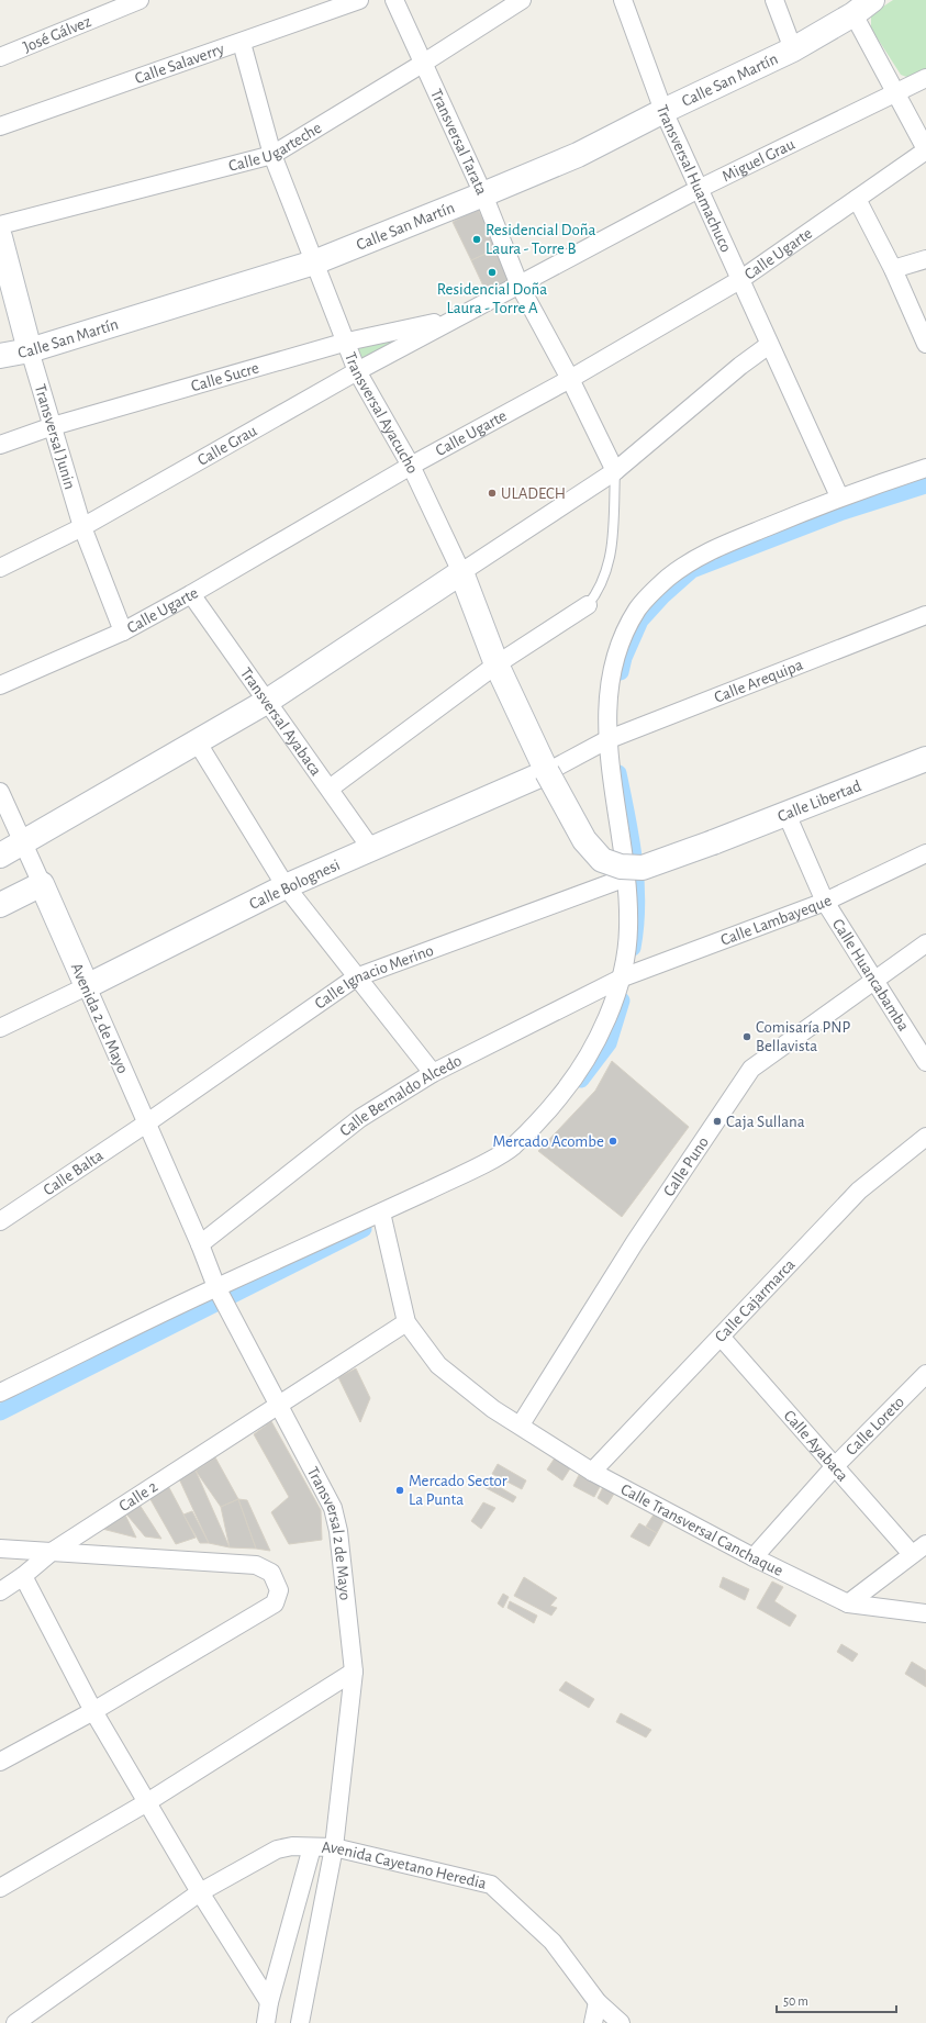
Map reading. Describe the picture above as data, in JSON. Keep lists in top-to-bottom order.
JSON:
{
  "streets": {
    "main road": [
      "Calle San Martín",
      "Transversal Ayacucho",
      "Transversal Junin",
      "Calle Libertad",
      "Calle Bolognesi",
      "Avenida 2 de Mayo"
    ],
    "street": [
      "José Gálvez",
      "Calle Salaverry",
      "Transversal Tarata",
      "Calle Ugarteche",
      "Miguel Grau",
      "Transversal Huamachuco",
      "Calle Ugarte",
      "Calle Sucre",
      "Calle Grau",
      "Calle Arequipa",
      "Transversal Ayabaca",
      "Calle Lambayeque",
      "Calle Huancabamba",
      "Calle Ignacio Merino",
      "Calle Bernaldo Alcedo",
      "Calle Puno",
      "Calle Balta",
      "Calle Cajarmarca",
      "Calle Loreto",
      "Calle Ayabaca",
      "Calle 2",
      "Calle Transversal Canchaque",
      "Transversal 2 de Mayo",
      "Avenida Cayetano Heredia"
    ]
  },
  "crossings": [
    ["Calle Salaverry", "Transversal Ayacucho"],
    ["Calle San Martín", "Transversal Tarata"],
    ["Calle San Martín", "Transversal Huamachuco"],
    ["Calle San Martín", "Transversal Ayacucho"],
    ["Calle San Martín", "Transversal Junin"],
    ["Transversal Tarata", "Calle Ugarteche"],
    ["Transversal Tarata", "Miguel Grau"],
    ["Transversal Tarata", "Calle Ugarte"],
    ["Calle Ugarteche", "Transversal Ayacucho"],
    ["Miguel Grau", "Transversal Huamachuco"],
    ["Miguel Grau", "Calle Sucre"],
    ["Miguel Grau", "Calle Grau"],
    ["Transversal Huamachuco", "Calle Ugarte"],
    ["Calle Ugarte", "Transversal Ayacucho"],
    ["Calle Ugarte", "Transversal Junin"],
    ["Calle Ugarte", "Transversal Ayabaca"],
    ["Calle Sucre", "Transversal Ayacucho"],
    ["Calle Sucre", "Transversal Junin"],
    ["Calle Sucre", "Calle Grau"],
    ["Transversal Ayacucho", "Calle Grau"],
    ["Transversal Ayacucho", "Calle Libertad"],
    ["Transversal Ayacucho", "Calle Bolognesi"],
    ["Transversal Junin", "Calle Grau"],
    ["Calle Arequipa", "Calle Bolognesi"],
    ["Transversal Ayabaca", "Calle Bolognesi"],
    ["Calle Libertad", "Calle Bolognesi"],
    ["Calle Libertad", "Calle Huancabamba"],
    ["Calle Bolognesi", "Avenida 2 de Mayo"],
    ["Calle Lambayeque", "Calle Huancabamba"],
    ["Calle Lambayeque", "Calle Bernaldo Alcedo"],
    ["Calle Huancabamba", "Calle Puno"],
    ["Calle Ignacio Merino", "Avenida 2 de Mayo"],
    ["Calle Ignacio Merino", "Calle Balta"],
    ["Avenida 2 de Mayo", "Calle Bernaldo Alcedo"],
    ["Avenida 2 de Mayo", "Calle Balta"],
    ["Avenida 2 de Mayo", "Transversal 2 de Mayo"],
    ["Calle Bernaldo Alcedo", "Transversal 2 de Mayo"],
    ["Calle Puno", "Calle Transversal Canchaque"],
    ["Calle Cajarmarca", "Calle Ayabaca"],
    ["Calle Cajarmarca", "Calle Transversal Canchaque"],
    ["Calle Loreto", "Calle Ayabaca"],
    ["Calle Loreto", "Calle Transversal Canchaque"],
    ["Calle 2", "Calle Transversal Canchaque"],
    ["Calle 2", "Transversal 2 de Mayo"],
    ["Transversal 2 de Mayo", "Avenida Cayetano Heredia"]
  ],
  "places": [
    "Residencial Doña Laura - Torre B",
    "Residencial Doña Laura - Torre A",
    "ULADECH",
    "Comisaría PNP Bellavista",
    "Caja Sullana",
    "Mercado Acombe",
    "Mercado Sector La Punta"
  ],
  "scale_bar": "50 m"
}
